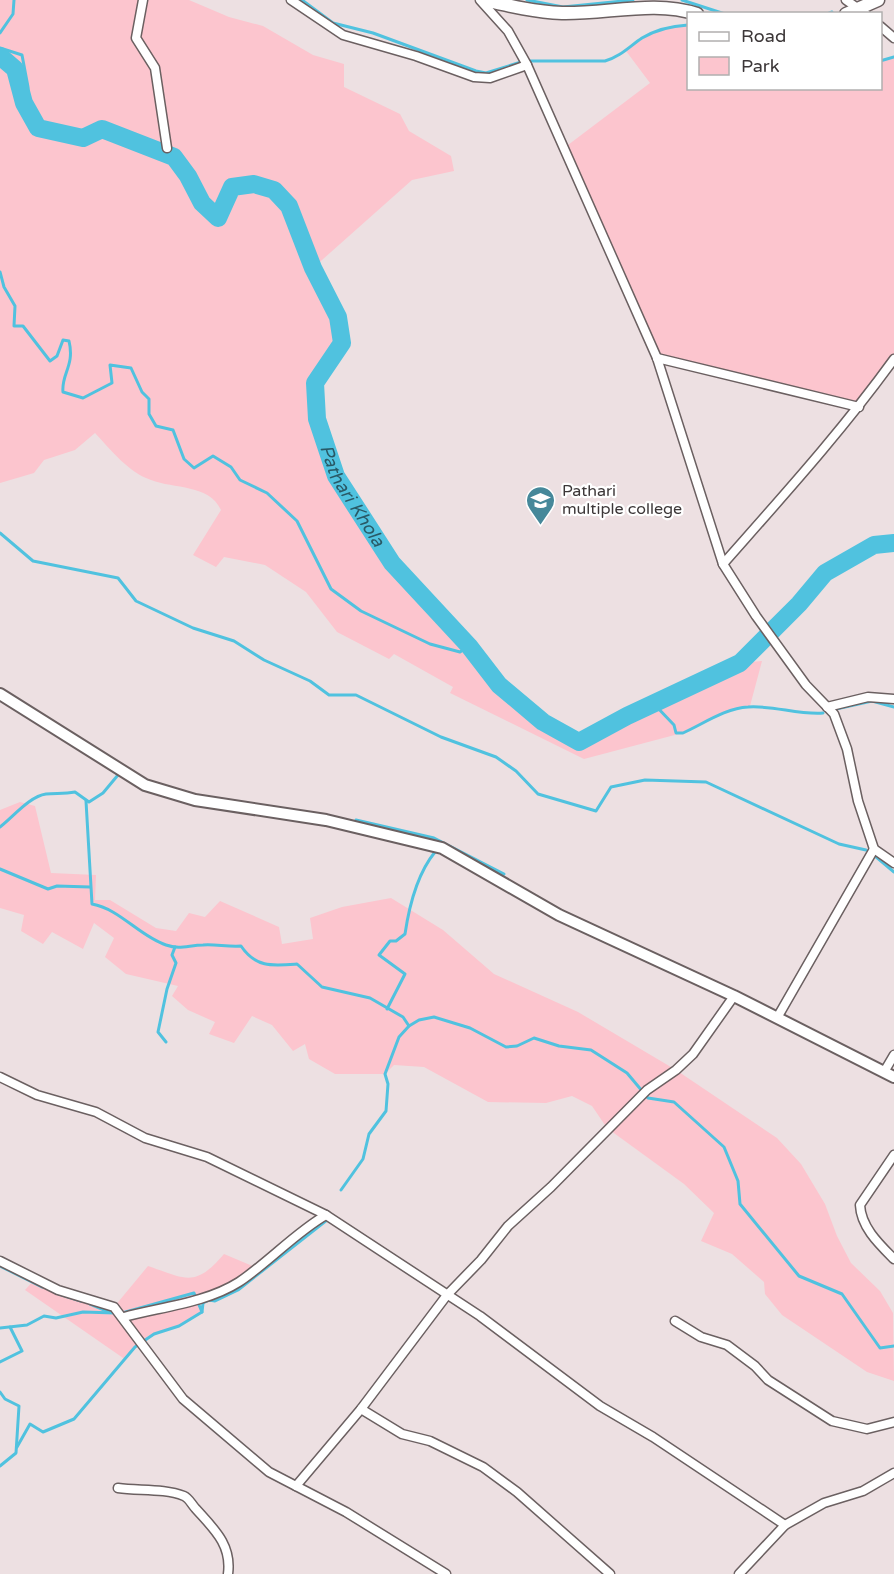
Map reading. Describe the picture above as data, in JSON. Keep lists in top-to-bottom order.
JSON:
{
  "water": ["Pathari Khola"],
  "places": {
    "school or university": ["Pathari multiple college"]
  },
  "legend": ["Road", "Park"]
}
